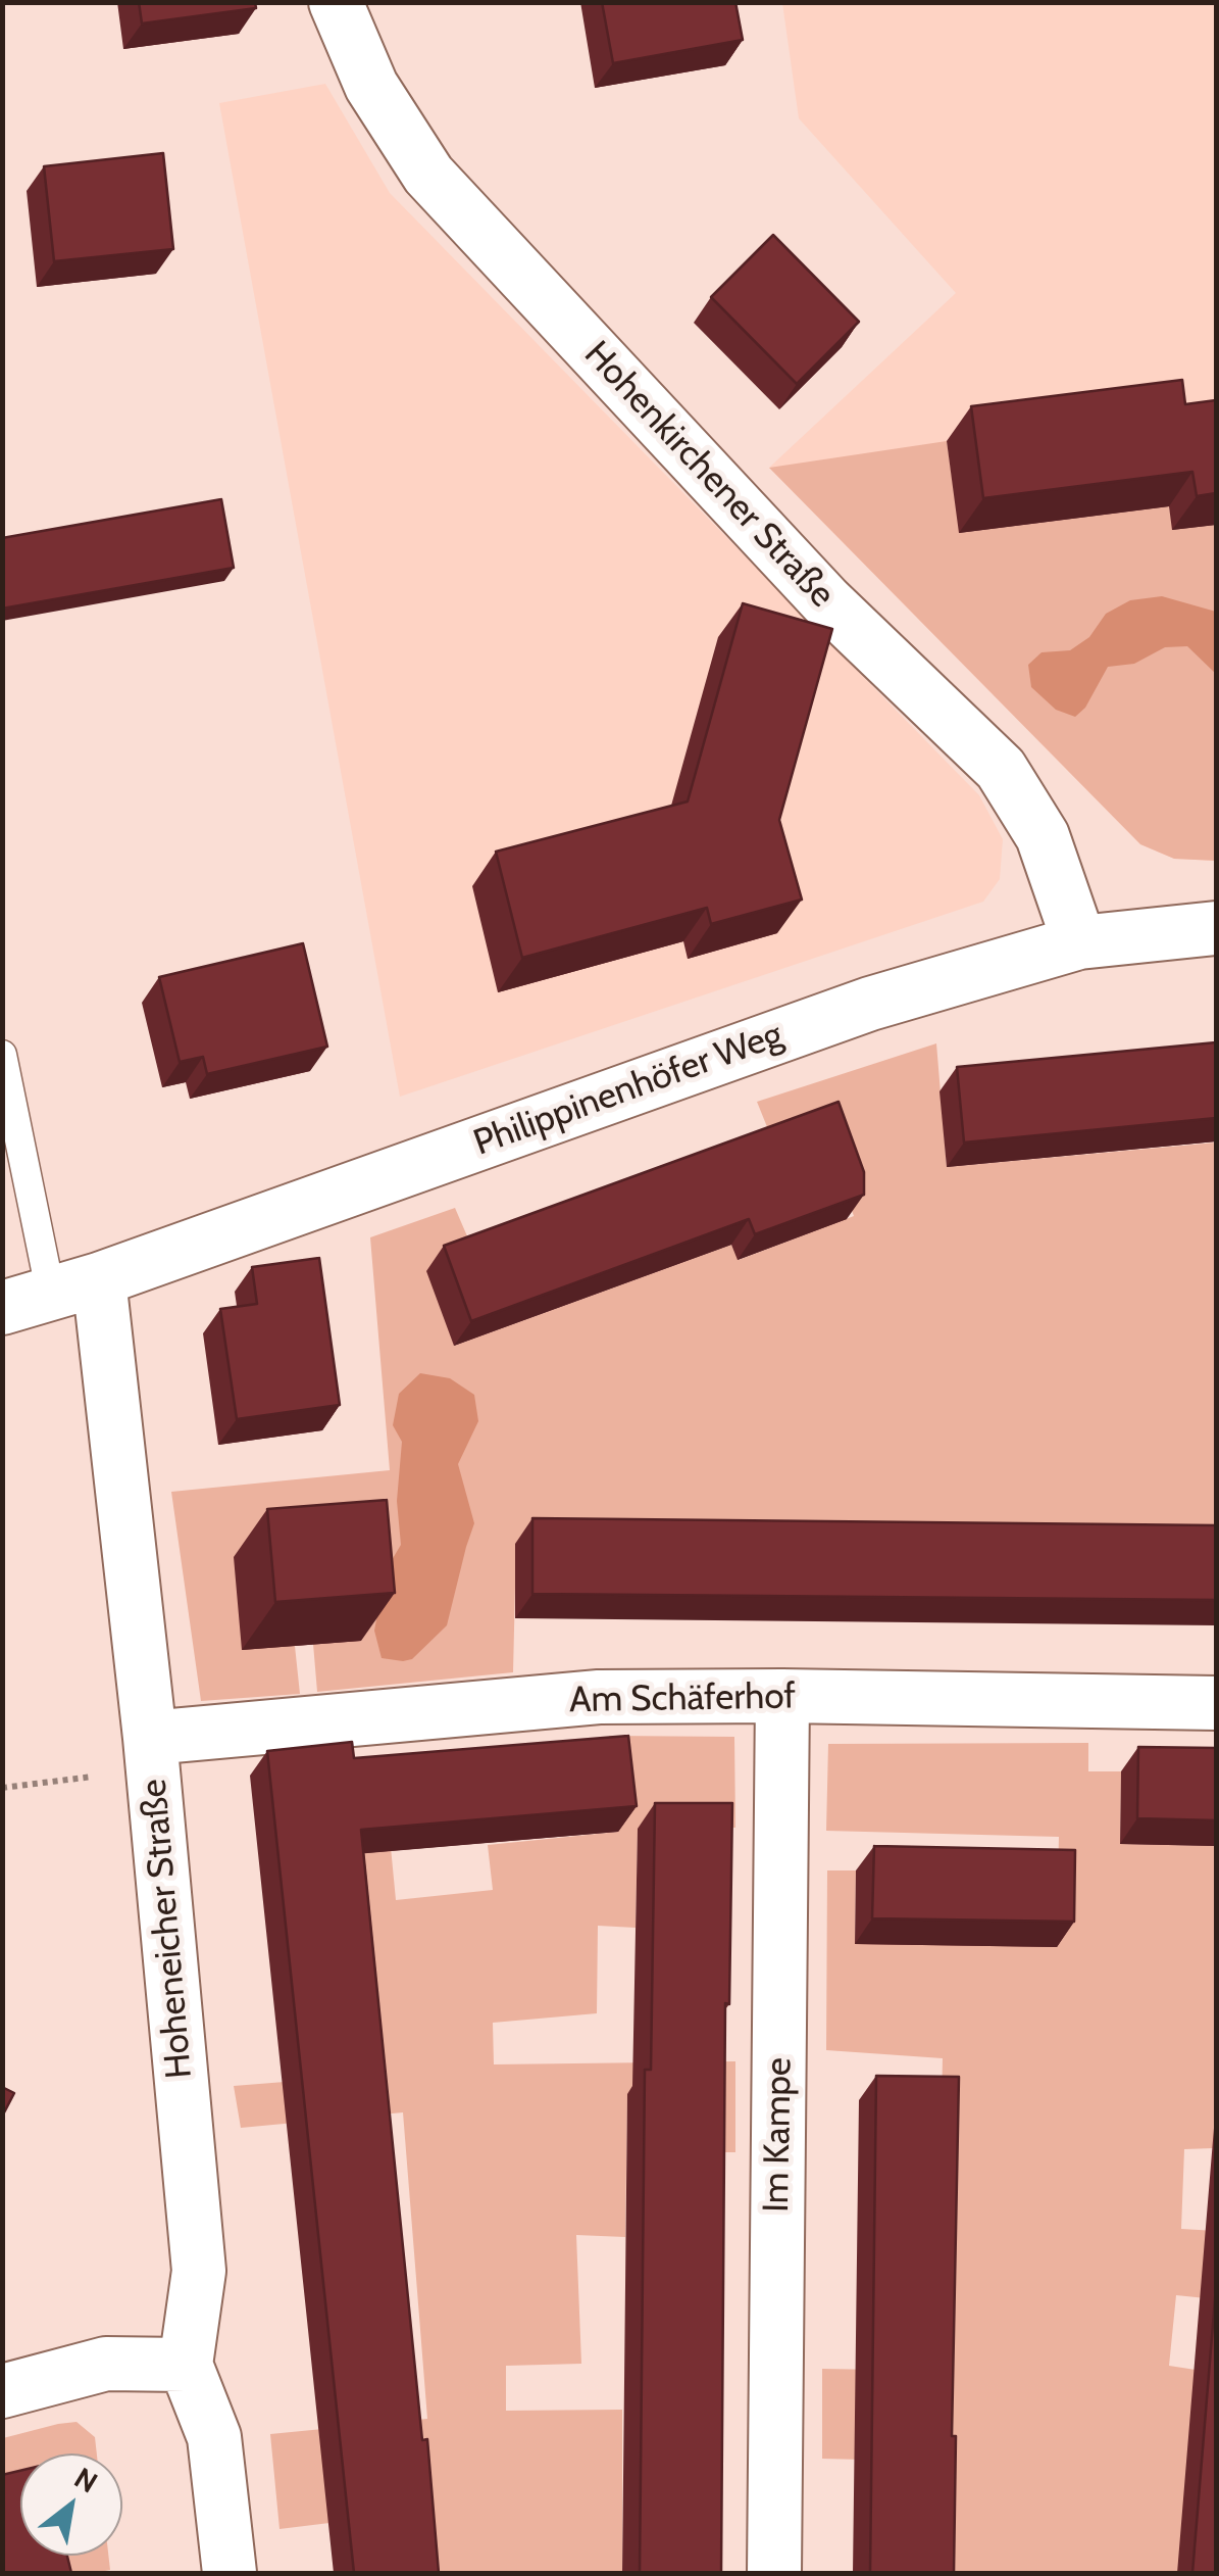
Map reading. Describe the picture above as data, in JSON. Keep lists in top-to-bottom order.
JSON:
{
  "streets": {
    "street": [
      "Hohenkirchener Straße",
      "Philippinenhöfer Weg",
      "Am Schäferhof",
      "Hoheneicher Straße",
      "Im Kampe"
    ]
  },
  "crossings": [
    ["Hohenkirchener Straße", "Philippinenhöfer Weg"],
    ["Philippinenhöfer Weg", "Hoheneicher Straße"],
    ["Am Schäferhof", "Hoheneicher Straße"],
    ["Am Schäferhof", "Im Kampe"]
  ],
  "north": "top right"
}
